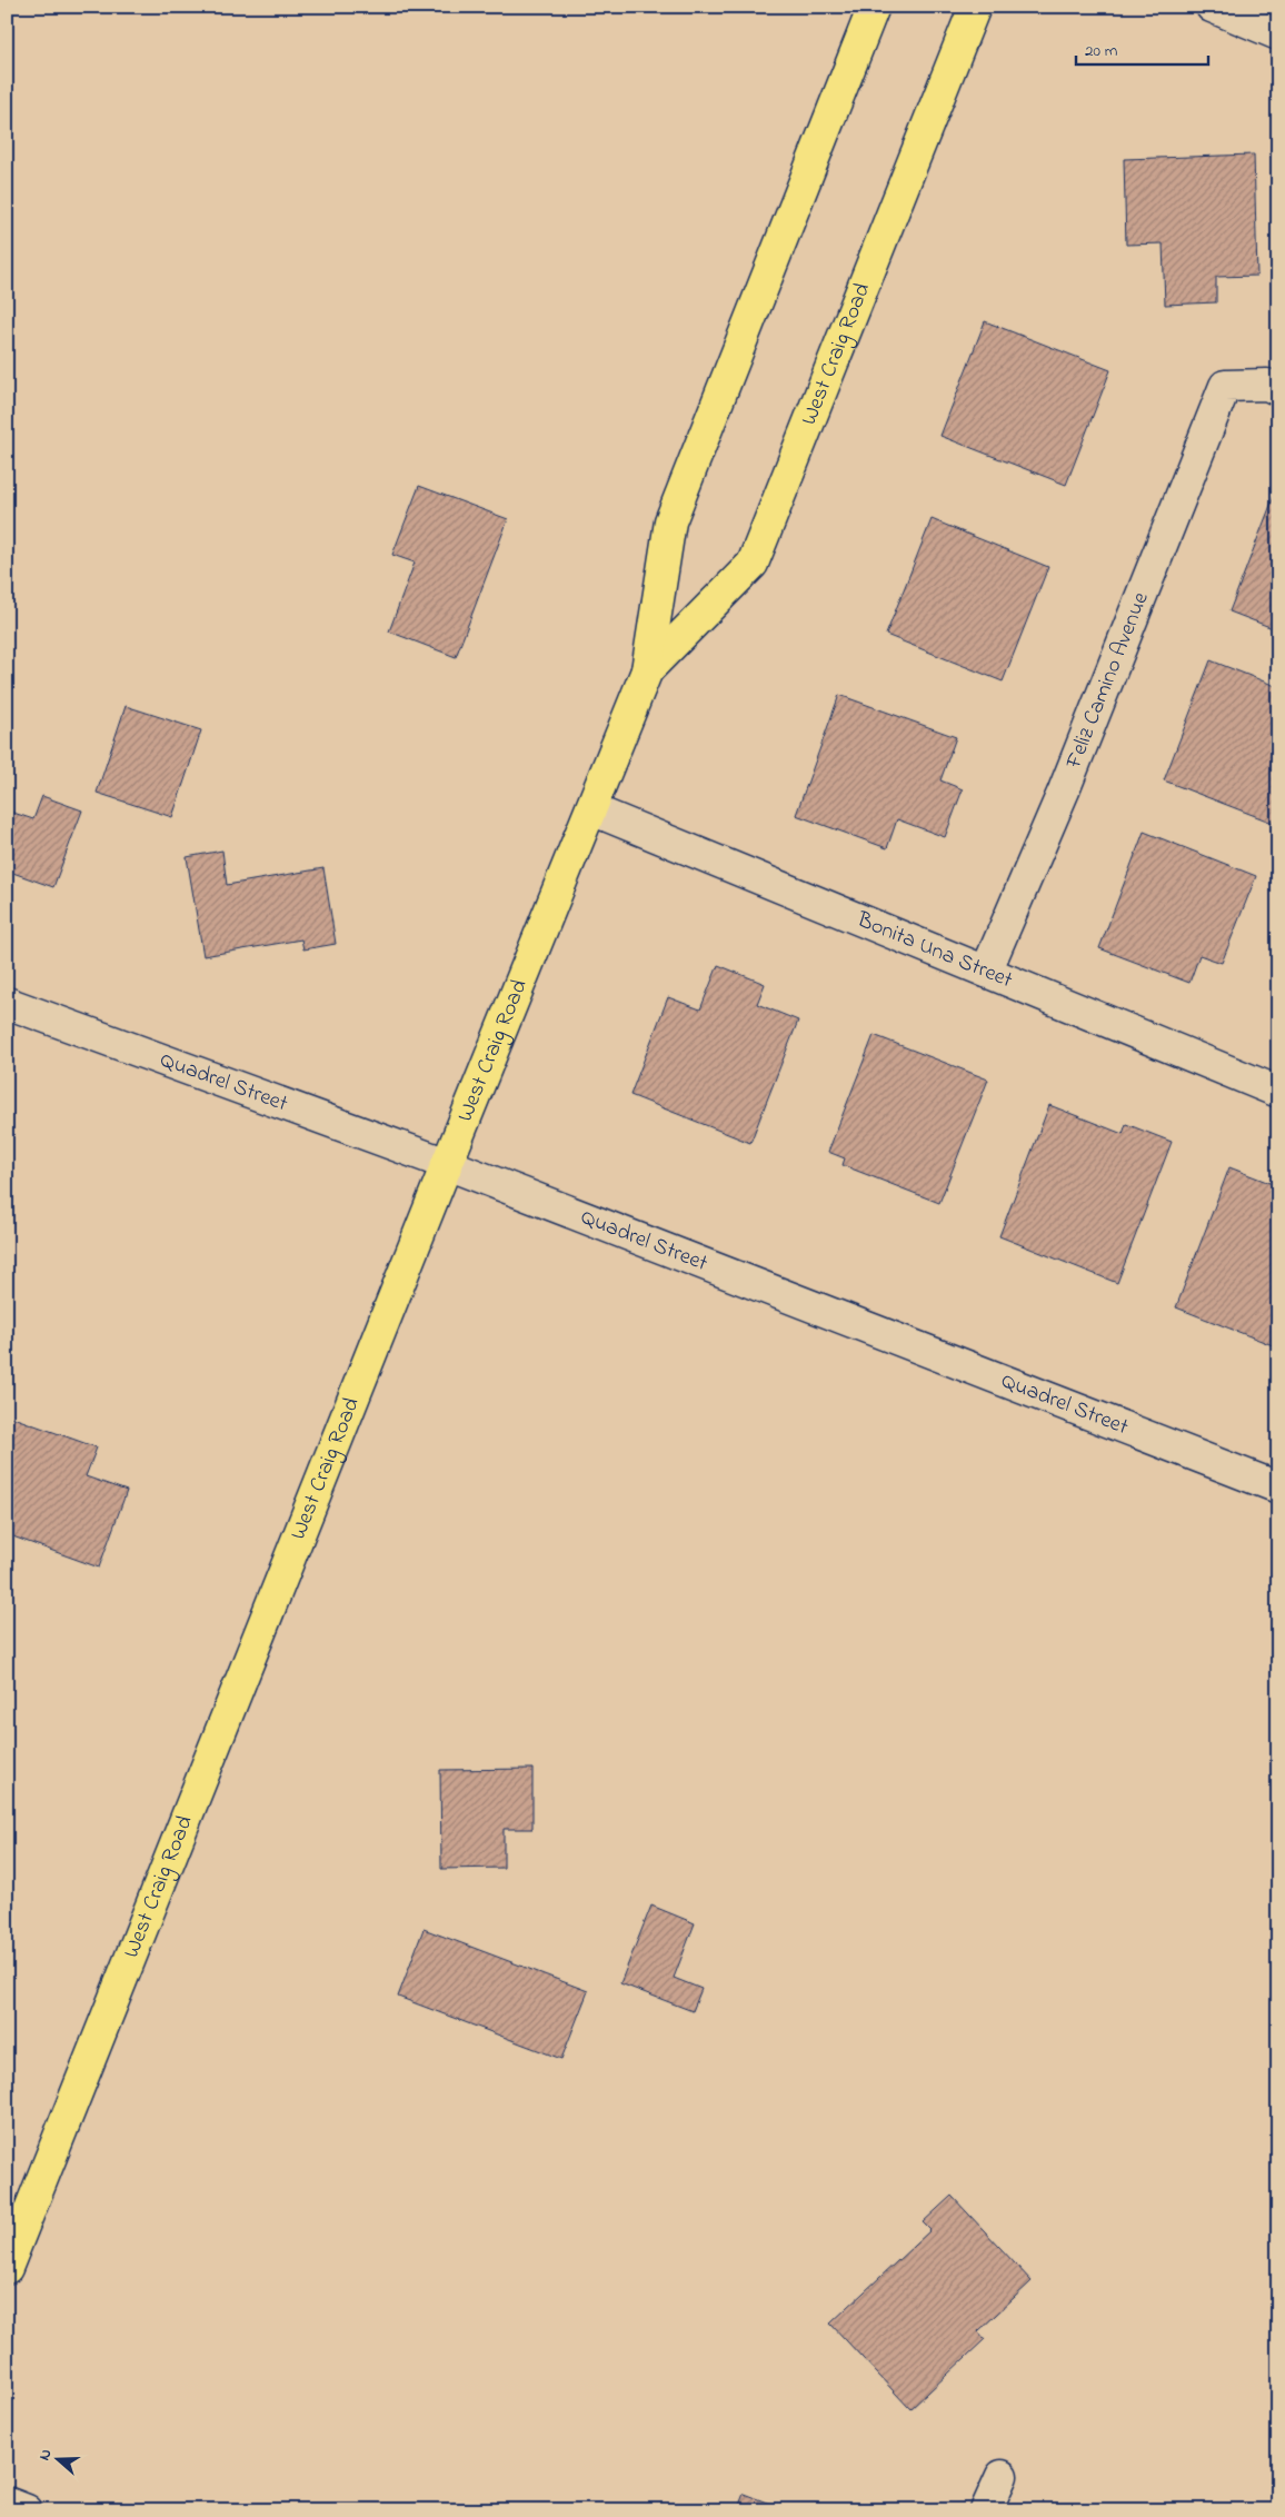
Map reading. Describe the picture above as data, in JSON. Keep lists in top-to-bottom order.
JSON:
{
  "streets": {
    "main road": ["West Craig Road"],
    "street": ["Feliz Camino Avenue", "Bonita Una Street", "Quadrel Street"]
  },
  "crossings": [
    ["West Craig Road", "Bonita Una Street"],
    ["West Craig Road", "Quadrel Street"],
    ["Feliz Camino Avenue", "Bonita Una Street"]
  ],
  "scale_bar": "20 m",
  "north": "left"
}
